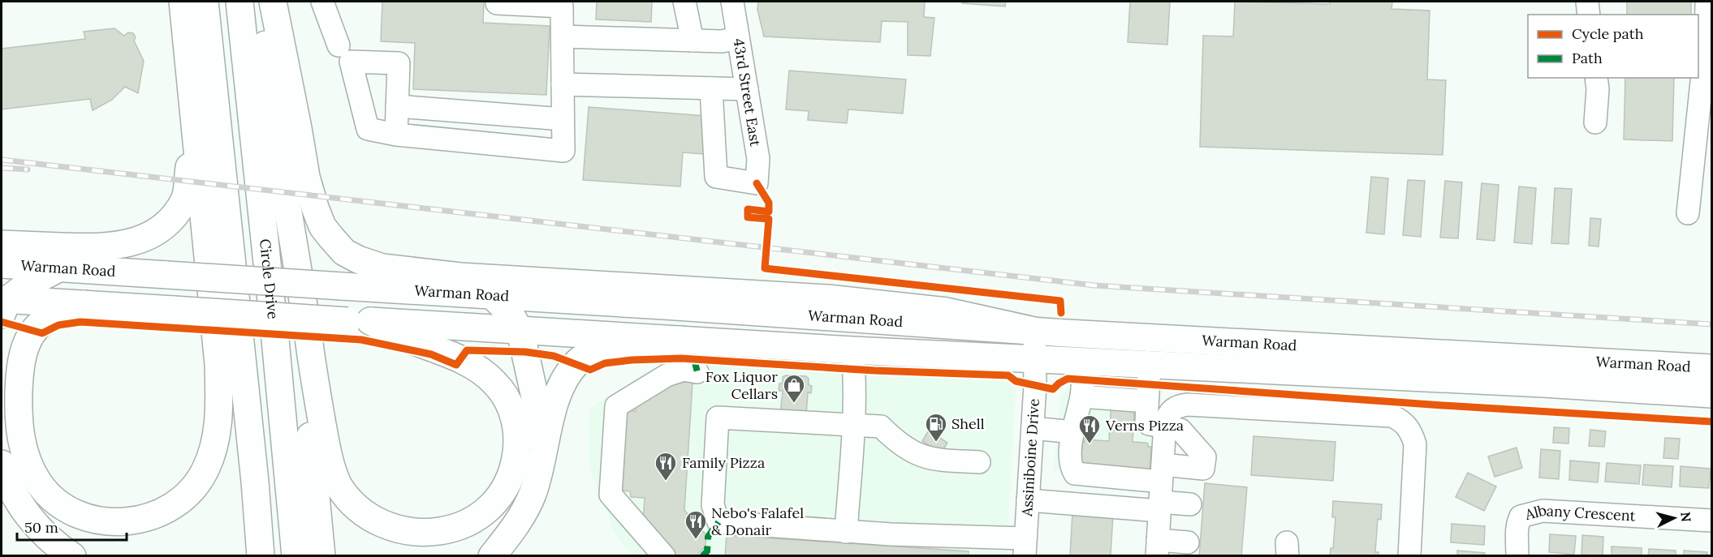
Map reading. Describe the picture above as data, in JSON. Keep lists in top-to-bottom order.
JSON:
{
  "streets": {
    "main road": ["Warman Road", "Circle Drive"],
    "street": ["43rd Street East", "Assiniboine Drive", "Albany Crescent"]
  },
  "crossings": [
    ["Warman Road", "Assiniboine Drive"]
  ],
  "places": {
    "shop": ["Fox Liquor Cellars"],
    "fuel station": ["Shell"],
    "restaurant": ["Verns Pizza", "Family Pizza", "Nebo's Falafel & Donair"]
  },
  "legend": ["Cycle path", "Path"],
  "scale_bar": "50 m",
  "north": "right"
}
